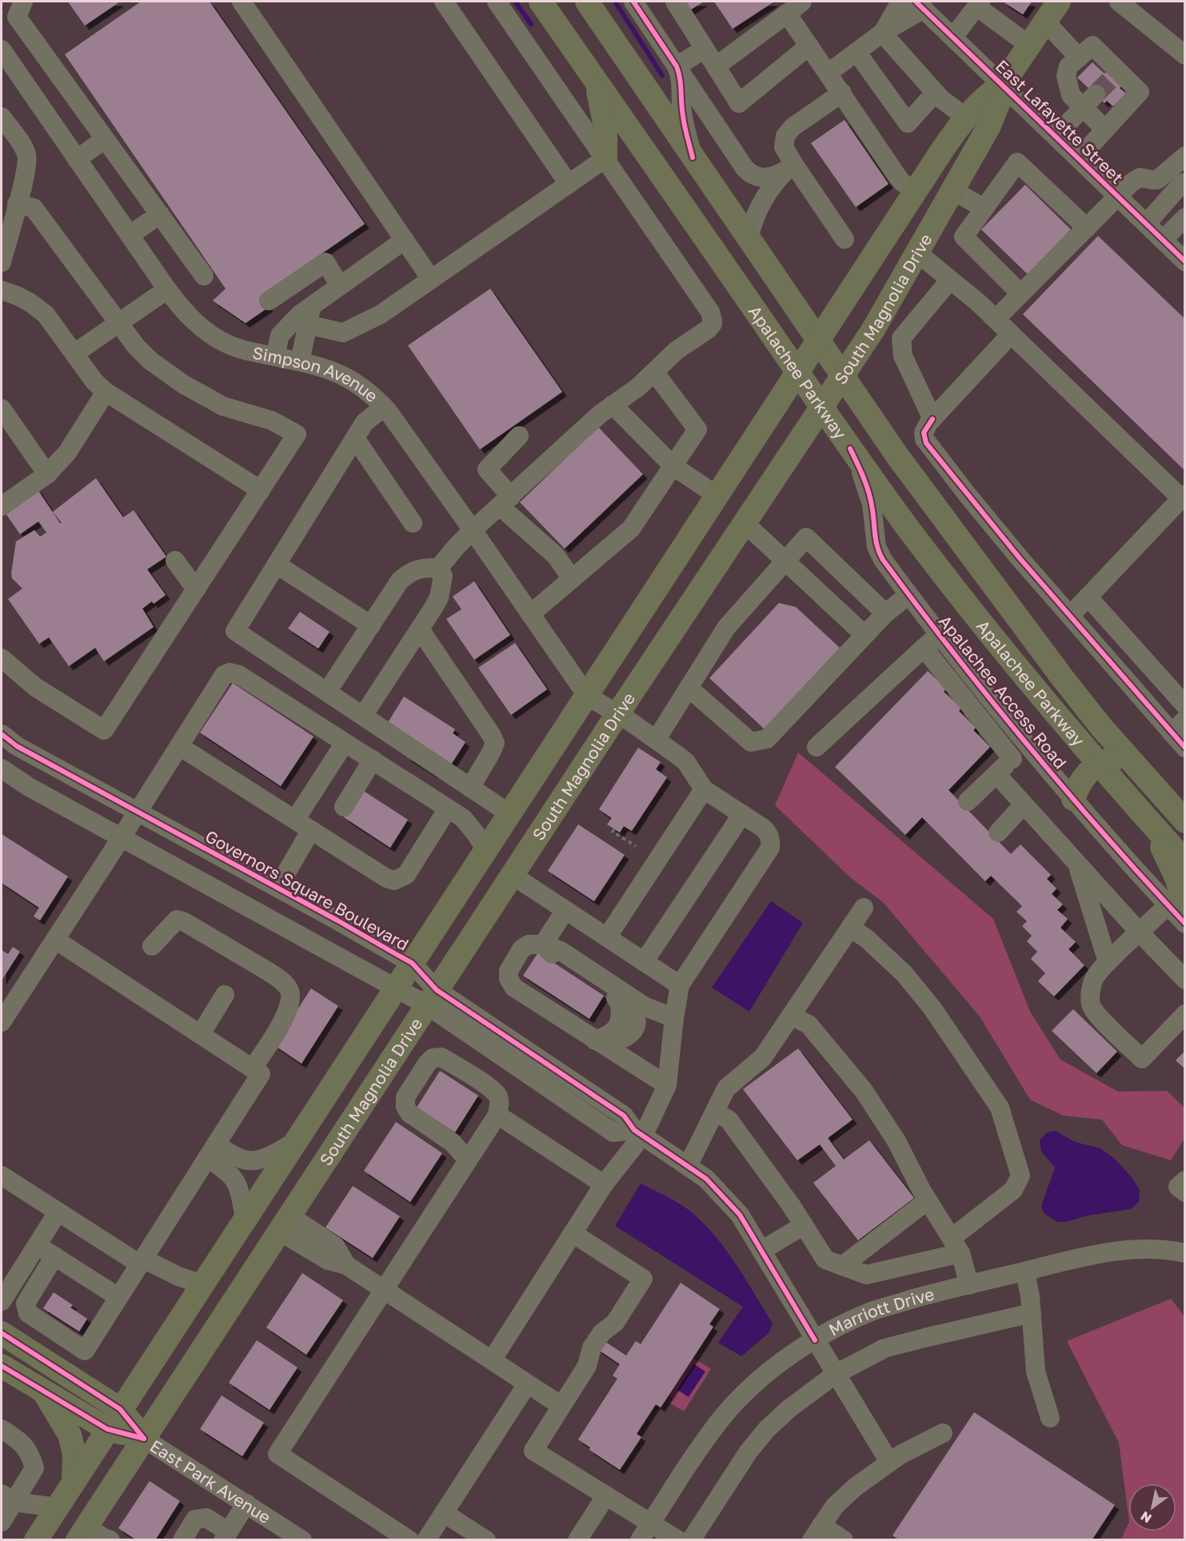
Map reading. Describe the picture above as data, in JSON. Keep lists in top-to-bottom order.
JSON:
{
  "streets": {
    "main road": ["South Magnolia Drive", "Apalachee Parkway", "East Park Avenue"],
    "street": [
      "East Lafayette Street",
      "Simpson Avenue",
      "Apalachee Access Road",
      "Governors Square Boulevard",
      "Marriott Drive"
    ]
  },
  "crossings": [
    ["East Lafayette Street", "South Magnolia Drive"],
    ["South Magnolia Drive", "Apalachee Parkway"],
    ["South Magnolia Drive", "Simpson Avenue"],
    ["South Magnolia Drive", "Governors Square Boulevard"],
    ["South Magnolia Drive", "East Park Avenue"],
    ["Apalachee Parkway", "Apalachee Access Road"]
  ],
  "north": "bottom left"
}
